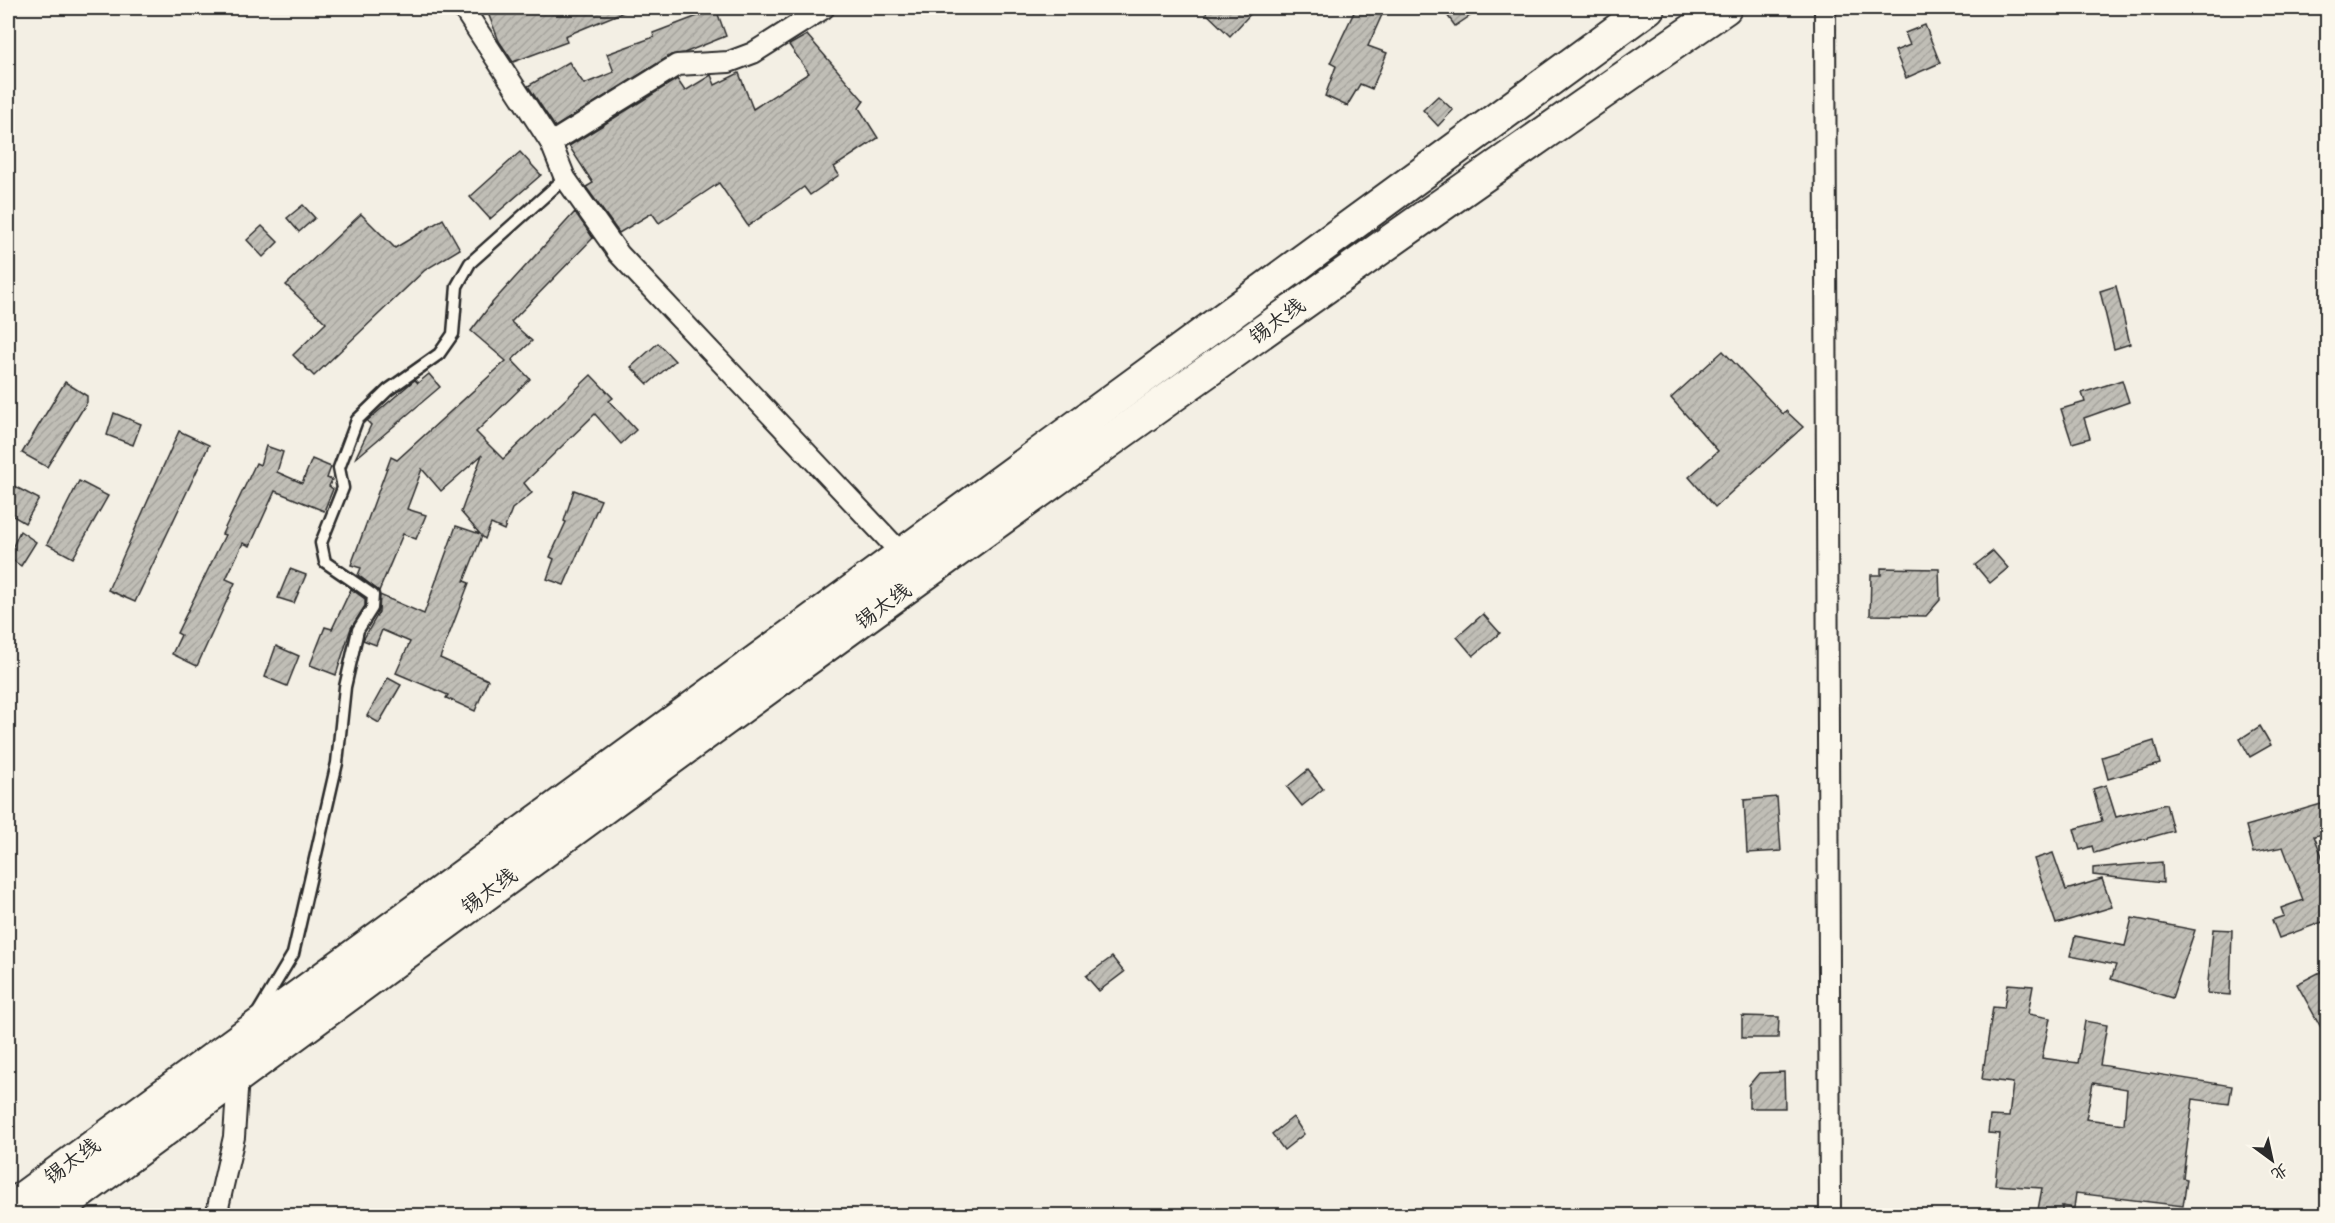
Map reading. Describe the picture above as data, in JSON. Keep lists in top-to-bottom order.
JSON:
{
  "streets": {
    "main road": ["锡太线"]
  },
  "north": "bottom right"
}
